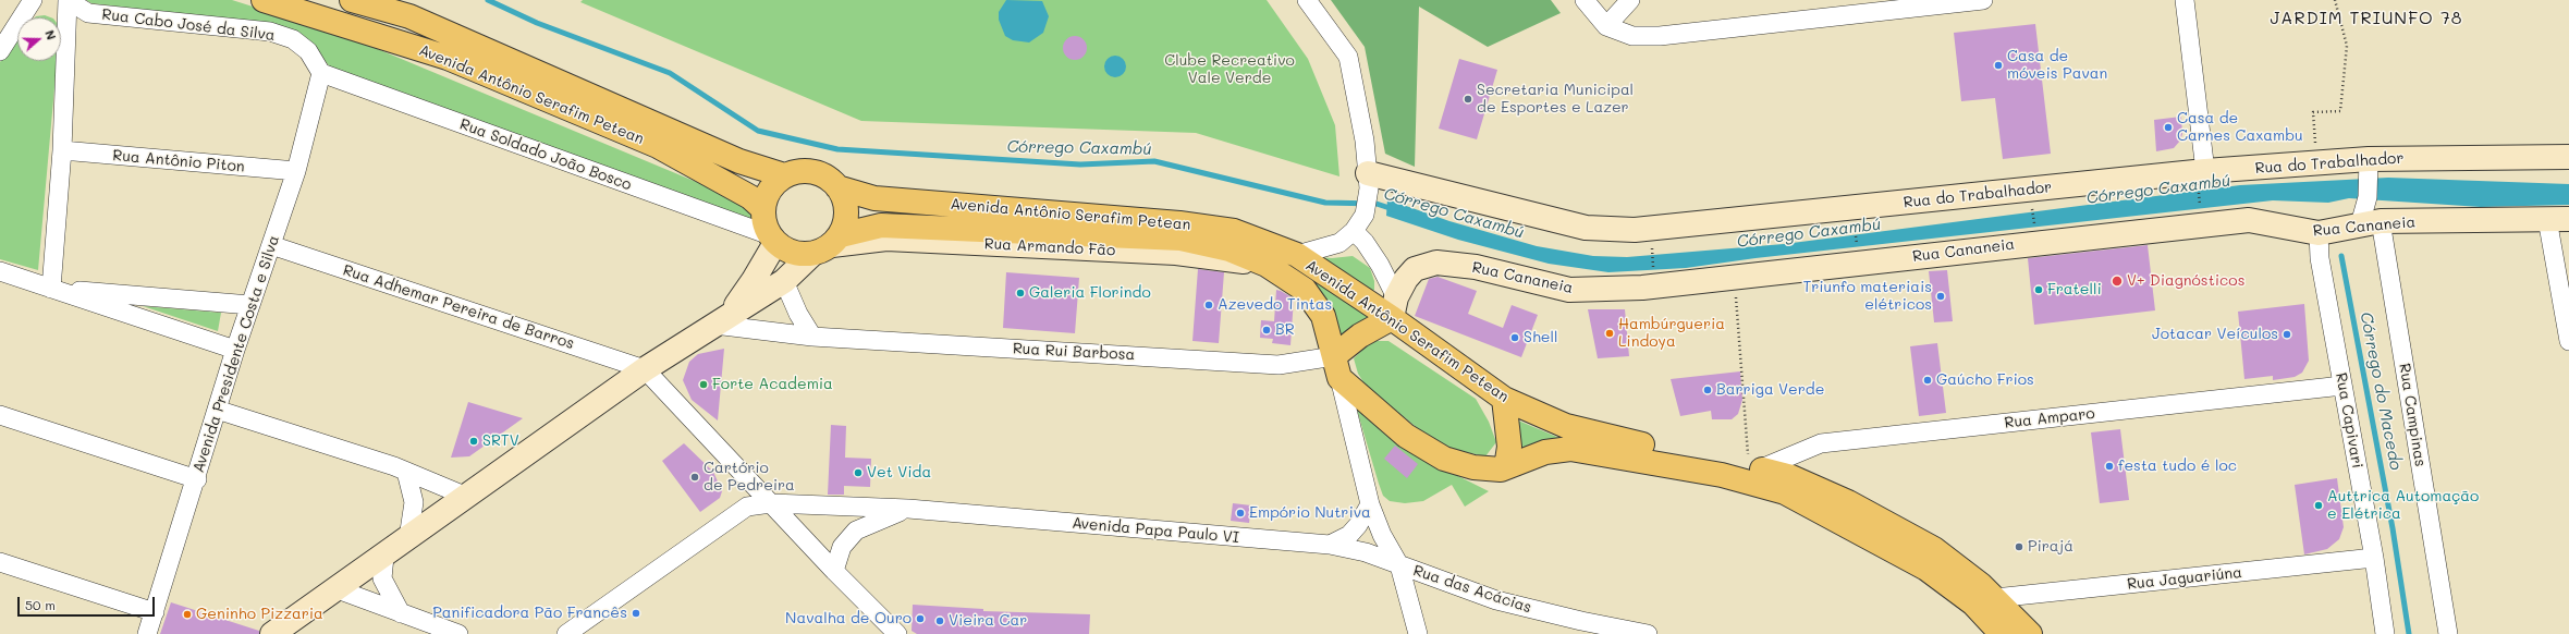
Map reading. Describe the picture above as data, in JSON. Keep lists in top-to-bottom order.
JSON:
{
  "streets": {
    "main road": ["Avenida Antônio Serafim Petean"],
    "street": [
      "Rua Cabo José da Silva",
      "Rua Soldado João Bosco",
      "Rua Antônio Piton",
      "Rua do Trabalhador",
      "Rua Cananeia",
      "Rua Adhemar Pereira de Barros",
      "Rua Rui Barbosa",
      "Avenida Presidente Costa e Silva",
      "Rua Campinas",
      "Rua Amparo",
      "Rua Capivari",
      "Avenida Papa Paulo VI",
      "Rua Jaguariúna",
      "Rua das Acácias"
    ]
  },
  "crossings": [
    ["Rua Cabo José da Silva", "Rua Soldado João Bosco"],
    ["Rua Cabo José da Silva", "Avenida Presidente Costa e Silva"],
    ["Avenida Antônio Serafim Petean", "Rua Soldado João Bosco"],
    ["Avenida Antônio Serafim Petean", "Rua Cananeia"],
    ["Avenida Antônio Serafim Petean", "Rua Rui Barbosa"],
    ["Avenida Antônio Serafim Petean", "Rua Amparo"],
    ["Avenida Antônio Serafim Petean", "Rua Jaguariúna"],
    ["Rua Soldado João Bosco", "Avenida Presidente Costa e Silva"],
    ["Rua Antônio Piton", "Avenida Presidente Costa e Silva"],
    ["Rua Cananeia", "Rua Campinas"],
    ["Rua Cananeia", "Rua Capivari"],
    ["Rua Adhemar Pereira de Barros", "Avenida Presidente Costa e Silva"],
    ["Rua Amparo", "Rua Capivari"],
    ["Rua Capivari", "Rua Jaguariúna"],
    ["Avenida Papa Paulo VI", "Rua das Acácias"]
  ],
  "districts": ["JARDIM TRIUNFO 78"],
  "water": ["Córrego Caxambú", "Córrego do Macedo"],
  "parks": ["Clube Recreativo Vale Verde"],
  "places": [
    "Casa de móveis Pavan",
    "Secretaria Municipal de Esportes e Lazer",
    "Casa de Carnes Caxambu",
    "V+ Diagnósticos",
    "Fratelli",
    "Galeria Florindo",
    "Triunfo materiais elétricos",
    "Azevedo Tintas",
    "BR",
    "Hambúrgueria Lindoya",
    "Jotacar Veículos",
    "Shell",
    "Gaúcho Frios",
    "Forte Academia",
    "Barriga Verde",
    "SRTV",
    "festa tudo é loc",
    "Vet Vida",
    "Cartório de Pedreira",
    "Auttrica Automação e Elétrica",
    "Empório Nutriva",
    "Pirajá",
    "Panificadora Pão Francês",
    "Geninho Pizzaria",
    "Navalha de Ouro",
    "Vieira Car"
  ],
  "scale_bar": "50 m",
  "north": "right"
}
